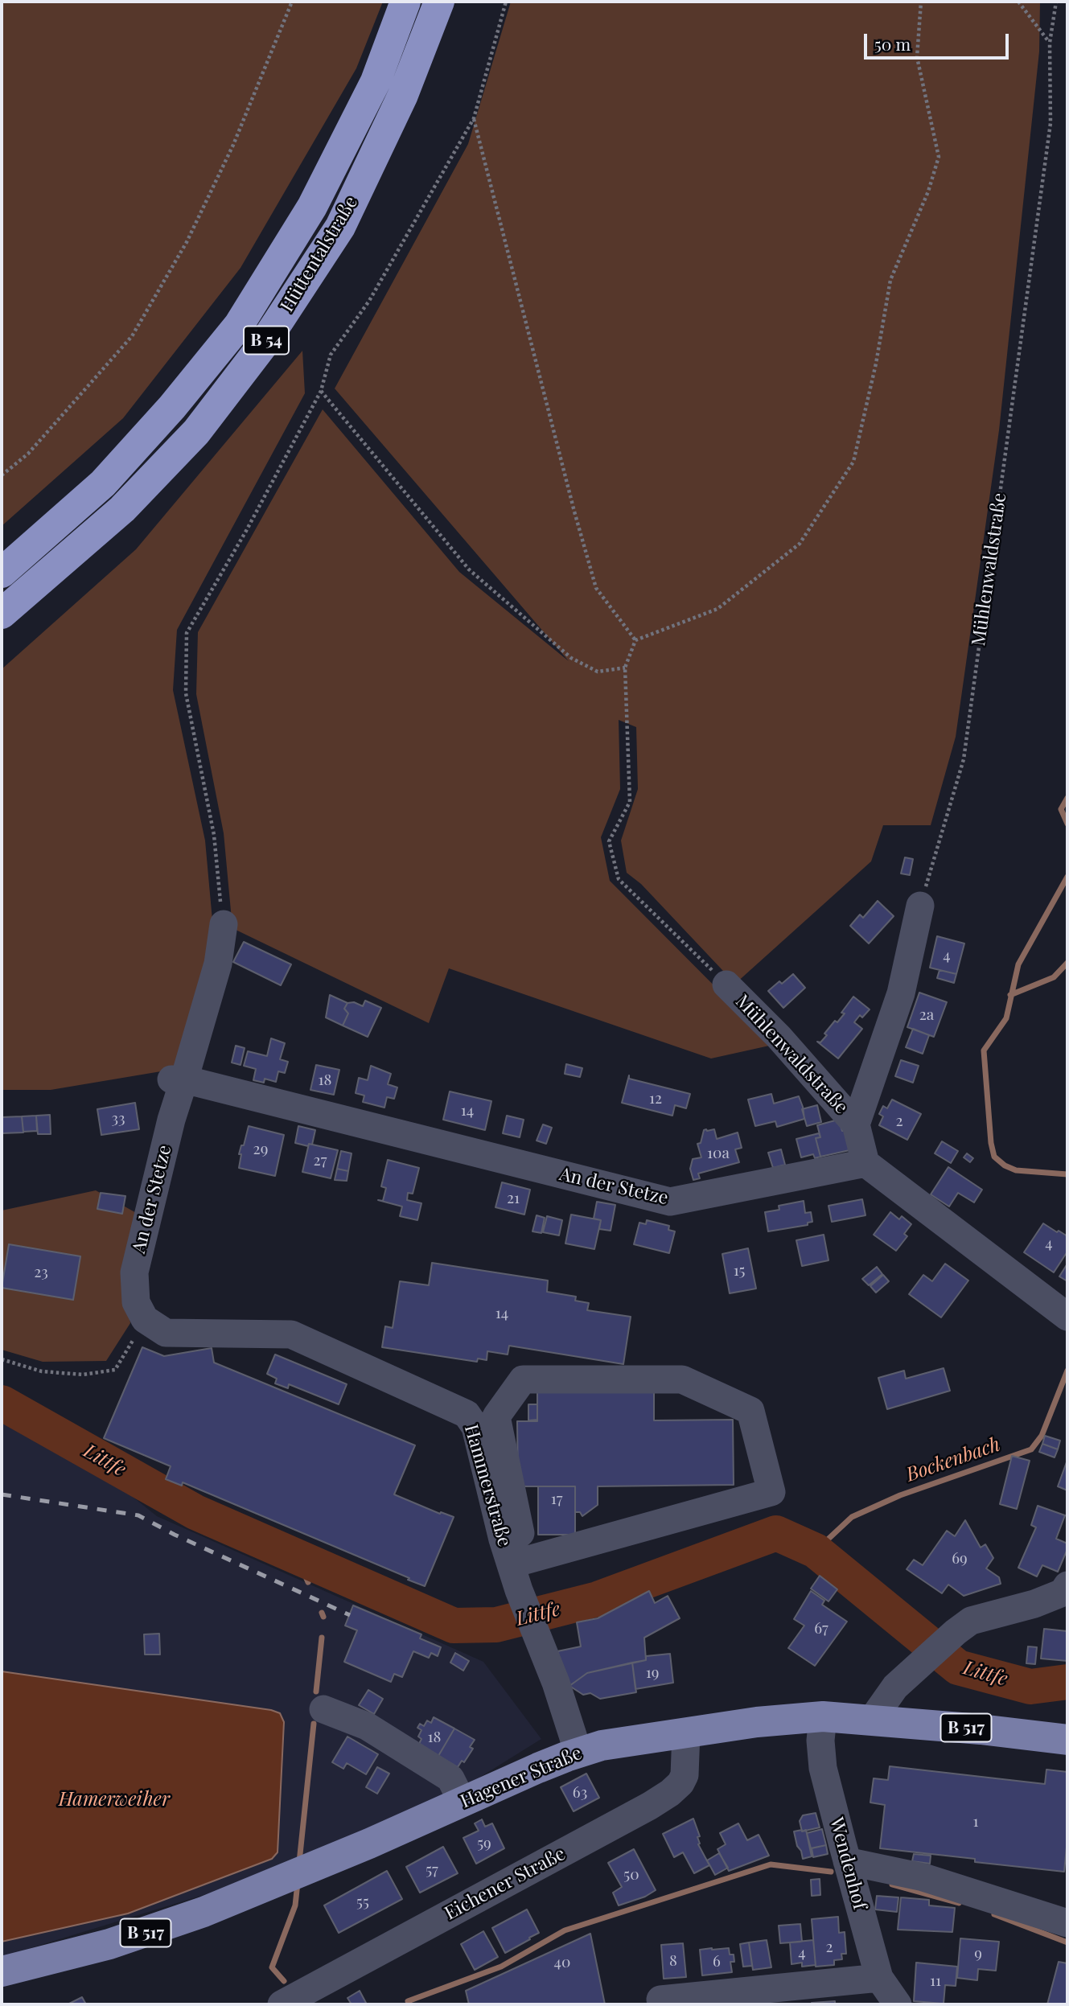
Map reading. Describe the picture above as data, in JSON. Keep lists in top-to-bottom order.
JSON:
{
  "streets": {
    "highway": ["Hüttentalstraße", "B 54"],
    "main road": ["B 517", "Hagener Straße"],
    "street": [
      "Mühlenwaldstraße",
      "An der Stetze",
      "Hammerstraße",
      "Wendenhof",
      "Eichener Straße"
    ]
  },
  "crossings": [
    ["Mühlenwaldstraße", "An der Stetze"],
    ["An der Stetze", "Hammerstraße"],
    ["Hammerstraße", "Hagener Straße"],
    ["Hagener Straße", "Wendenhof"],
    ["Hagener Straße", "Eichener Straße"]
  ],
  "water": ["Bockenbach", "Littfe", "Hamerweiher"],
  "house_numbers": [
    "4",
    "2a",
    "18",
    "12",
    "14",
    "33",
    "2",
    "29",
    "10a",
    "27",
    "21",
    "4",
    "15",
    "23",
    "14",
    "17",
    "69",
    "67",
    "19",
    "18",
    "63",
    "1",
    "59",
    "57",
    "50",
    "55",
    "2",
    "4",
    "9",
    "8",
    "6",
    "40",
    "11"
  ],
  "scale_bar": "50 m"
}
